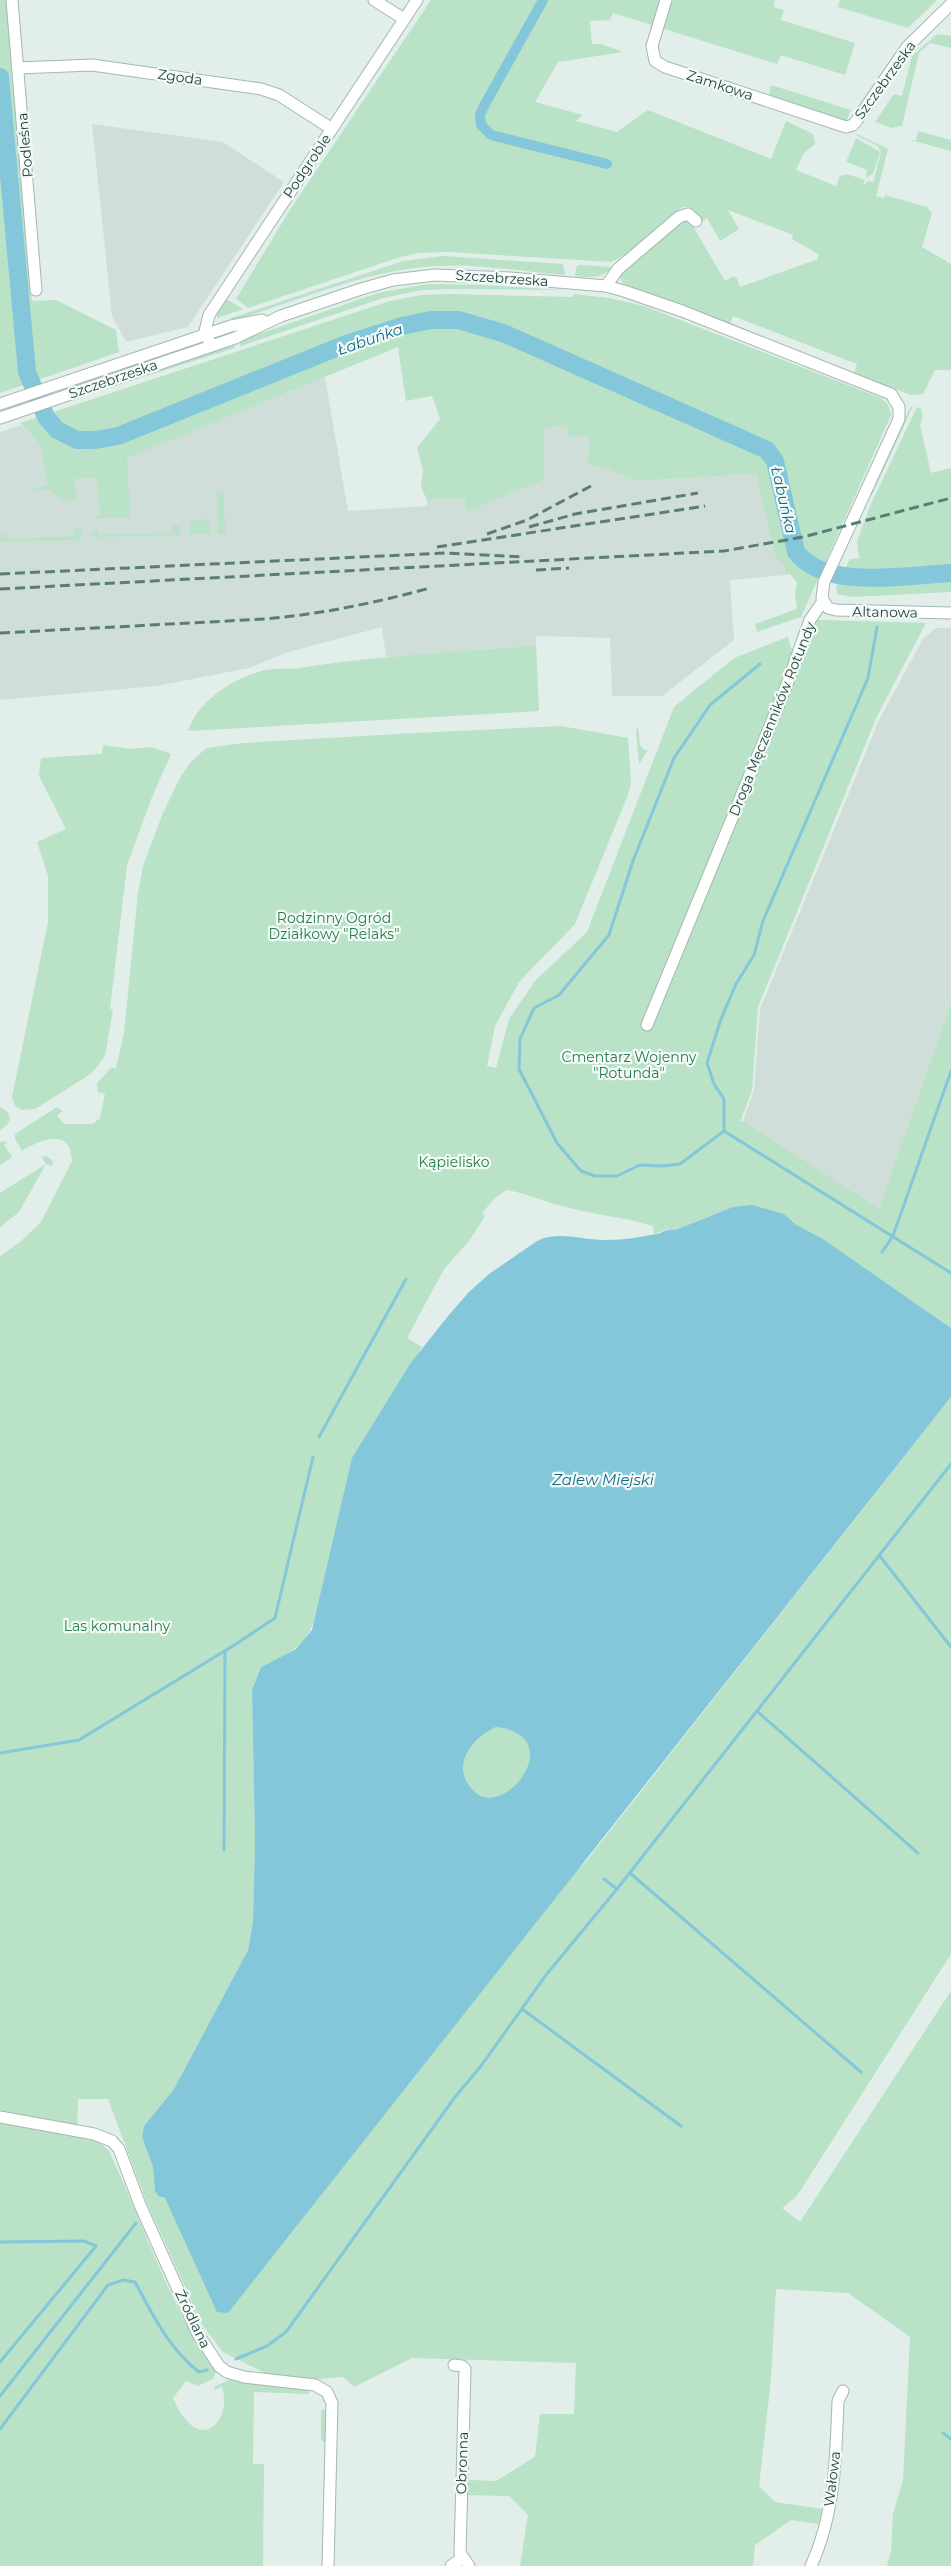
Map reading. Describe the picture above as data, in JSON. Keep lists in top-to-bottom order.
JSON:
{
  "streets": {
    "street": [
      "Zgoda",
      "Szczebrzeska",
      "Zamkowa",
      "Podleśna",
      "Podgroble",
      "Altanowa",
      "Droga Męczenników Rotundy",
      "Źródlana",
      "Obronna",
      "Wałowa"
    ]
  },
  "crossings": [
    ["Zgoda", "Podleśna"],
    ["Zgoda", "Podgroble"],
    ["Szczebrzeska", "Zamkowa"],
    ["Szczebrzeska", "Podgroble"],
    ["Altanowa", "Droga Męczenników Rotundy"]
  ],
  "water": ["Łabuńka", "Zalew Miejski"],
  "parks": [
    "Rodzinny Ogród Działkowy \"Relaks\"",
    "Cmentarz Wojenny \"Rotunda\"",
    "Kąpielisko",
    "Las komunalny"
  ]
}
